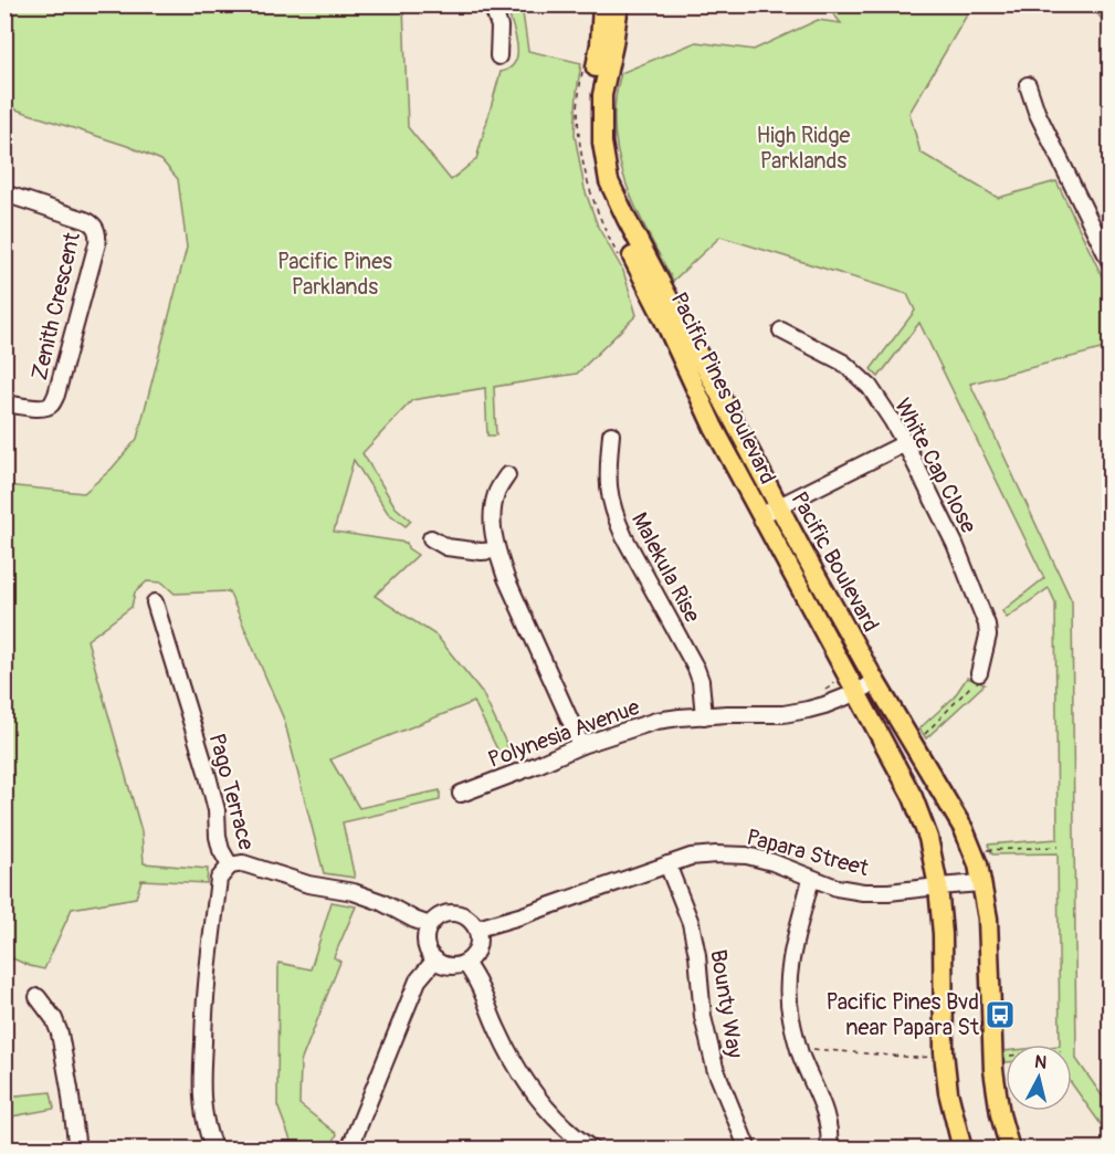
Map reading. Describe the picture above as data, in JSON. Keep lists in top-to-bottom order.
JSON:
{
  "streets": {
    "main road": ["Pacific Pines Boulevard", "Pacific Boulevard"],
    "street": [
      "Zenith Crescent",
      "White Cap Close",
      "Malekula Rise",
      "Polynesia Avenue",
      "Pago Terrace",
      "Papara Street",
      "Bounty Way"
    ]
  },
  "crossings": [
    ["Pacific Pines Boulevard", "Polynesia Avenue"],
    ["Pacific Pines Boulevard", "Papara Street"],
    ["Pacific Boulevard", "Polynesia Avenue"],
    ["Pacific Boulevard", "Papara Street"],
    ["Malekula Rise", "Polynesia Avenue"],
    ["Papara Street", "Bounty Way"]
  ],
  "parks": ["High Ridge Parklands", "Pacific Pines Parklands"],
  "places": {
    "bus stop": ["Pacific Pines Bvd near Papara St"]
  },
  "north": "top"
}
